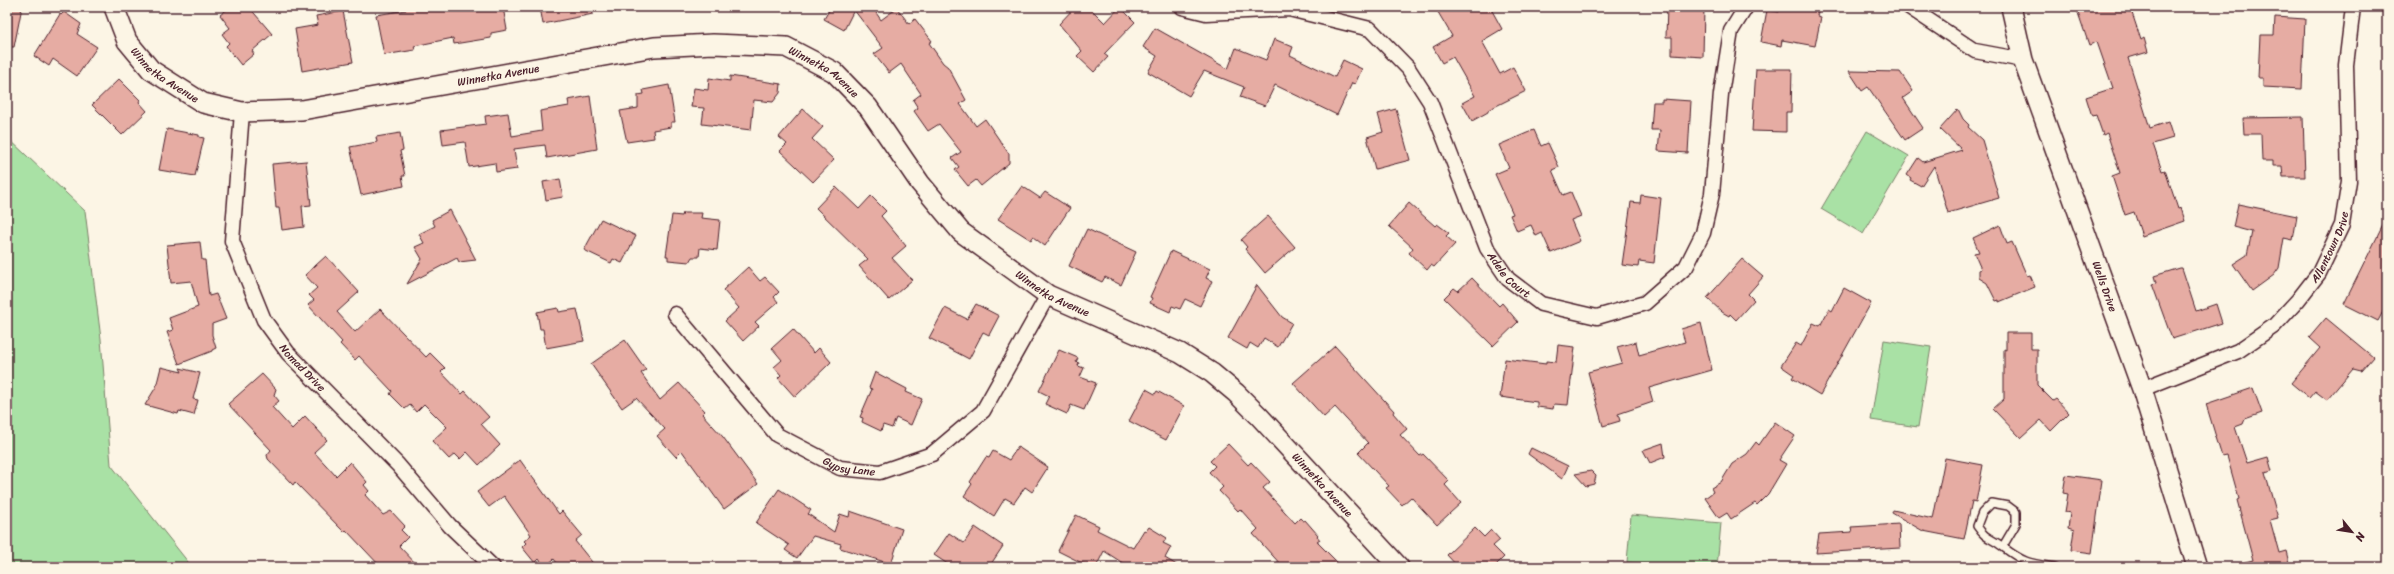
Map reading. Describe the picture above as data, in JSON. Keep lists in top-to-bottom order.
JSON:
{
  "streets": {
    "main road": ["Winnetka Avenue", "Wells Drive"],
    "street": [
      "Allentown Drive",
      "Adele Court",
      "Nomad Drive",
      "Gypsy Lane"
    ]
  },
  "crossings": [
    ["Winnetka Avenue", "Nomad Drive"],
    ["Winnetka Avenue", "Gypsy Lane"],
    ["Allentown Drive", "Wells Drive"]
  ],
  "north": "bottom right"
}
